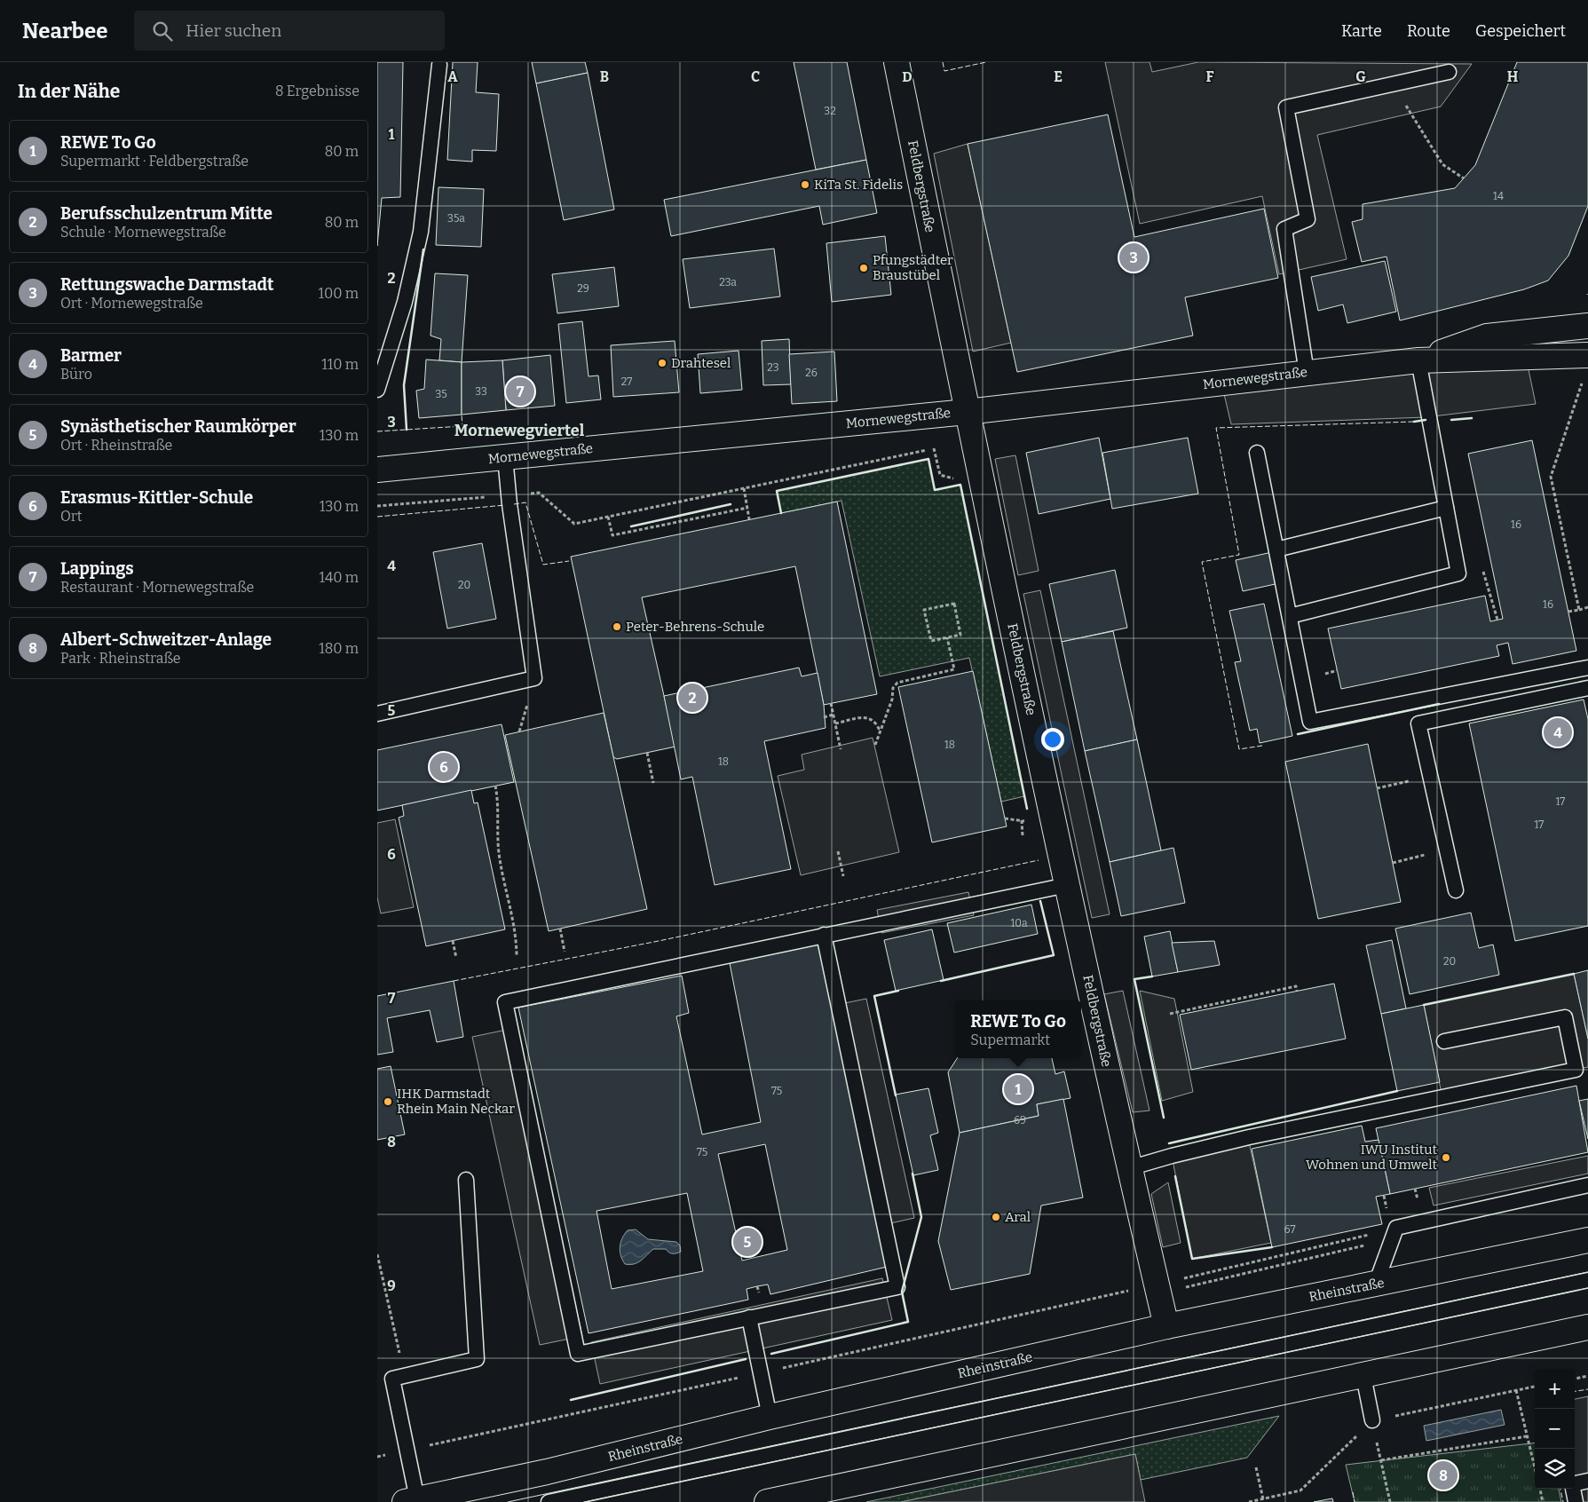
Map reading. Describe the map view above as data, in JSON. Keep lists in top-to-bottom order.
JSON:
{
  "streets": {
    "street": ["Feldbergstraße", "Mornewegstraße", "Rheinstraße"]
  },
  "crossings": [
    ["Feldbergstraße", "Mornewegstraße"],
    ["Feldbergstraße", "Rheinstraße"]
  ],
  "districts": ["Mornewegviertel"],
  "places": [
    "KiTa St. Fidelis",
    "Pfungstädter Braustübel",
    "Drahtesel",
    "Peter-Behrens-Schule",
    "IHK Darmstadt Rhein Main Neckar",
    "IWU Institut Wohnen und Umwelt",
    "Aral"
  ],
  "house_numbers": [
    "32",
    "14",
    "35a",
    "23a",
    "29",
    "23",
    "26",
    "27",
    "33",
    "35",
    "16",
    "20",
    "16",
    "18",
    "18",
    "17",
    "17",
    "10a",
    "20",
    "75",
    "69",
    "75",
    "67"
  ],
  "page": {
    "header": "Nearbee",
    "search": "Hier suchen",
    "nav": ["Karte", "Route", "Gespeichert"],
    "heading": ["In der Nähe", "8 Ergebnisse"],
    "list": [
      {
        "mark": "1",
        "name": "REWE To Go",
        "note": "Supermarkt · Feldbergstraße",
        "value": "80 m"
      },
      {
        "mark": "2",
        "name": "Berufsschulzentrum Mitte",
        "note": "Schule · Mornewegstraße",
        "value": "80 m"
      },
      {
        "mark": "3",
        "name": "Rettungswache Darmstadt",
        "note": "Ort · Mornewegstraße",
        "value": "100 m"
      },
      {
        "mark": "4",
        "name": "Barmer",
        "note": "Büro",
        "value": "110 m"
      },
      {
        "mark": "5",
        "name": "Synästhetischer Raumkörper",
        "note": "Ort · Rheinstraße",
        "value": "130 m"
      },
      {
        "mark": "6",
        "name": "Erasmus-Kittler-Schule",
        "note": "Ort",
        "value": "130 m"
      },
      {
        "mark": "7",
        "name": "Lappings",
        "note": "Restaurant · Mornewegstraße",
        "value": "140 m"
      },
      {
        "mark": "8",
        "name": "Albert-Schweitzer-Anlage",
        "note": "Park · Rheinstraße",
        "value": "180 m"
      }
    ],
    "pins": [
      "3",
      "7",
      "2",
      "4",
      "6",
      "1",
      "5",
      "8"
    ],
    "popup": ["REWE To Go", "Supermarkt"],
    "map_buttons": ["+", "−"]
  },
  "grid": {
    "columns": [
      "A",
      "B",
      "C",
      "D",
      "E",
      "F",
      "G",
      "H"
    ],
    "rows": [
      "1",
      "2",
      "3",
      "4",
      "5",
      "6",
      "7",
      "8",
      "9"
    ]
  }
}
